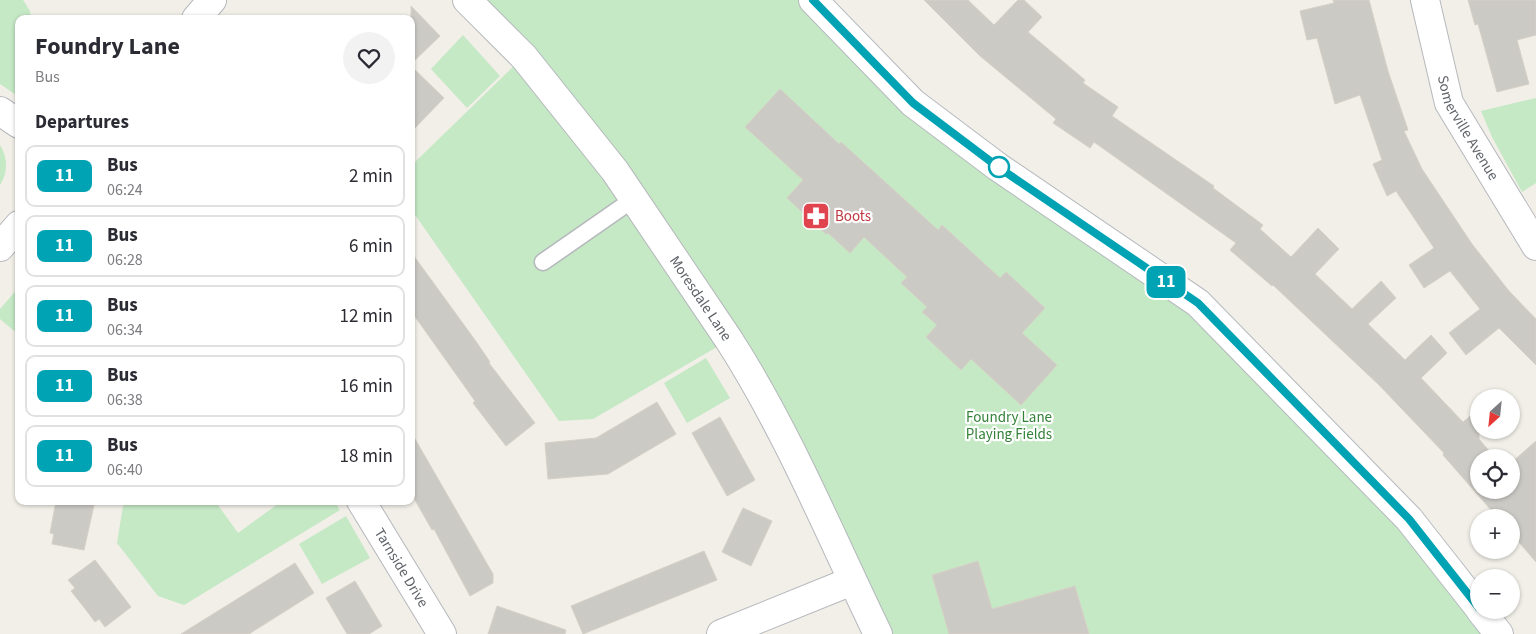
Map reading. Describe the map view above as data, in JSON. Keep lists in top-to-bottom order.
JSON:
{
  "streets": {
    "street": ["Somerville Avenue", "Moresdale Lane", "Tarnside Drive"]
  },
  "parks": ["Foundry Lane Playing Fields"],
  "places": {
    "pharmacy": ["Boots"]
  },
  "lines": ["bus line 11"],
  "north": "bottom left",
  "page": {
    "on_map": "11",
    "heading": [
      ["Foundry Lane", "Bus"],
      "Departures"
    ],
    "list": [
      {
        "mark": "11",
        "name": "Bus",
        "note": "06:24",
        "value": "2 min"
      },
      {
        "mark": "11",
        "name": "Bus",
        "note": "06:28",
        "value": "6 min"
      },
      {
        "mark": "11",
        "name": "Bus",
        "note": "06:34",
        "value": "12 min"
      },
      {
        "mark": "11",
        "name": "Bus",
        "note": "06:38",
        "value": "16 min"
      },
      {
        "mark": "11",
        "name": "Bus",
        "note": "06:40",
        "value": "18 min"
      }
    ],
    "map_buttons": ["+", "−"]
  }
}
